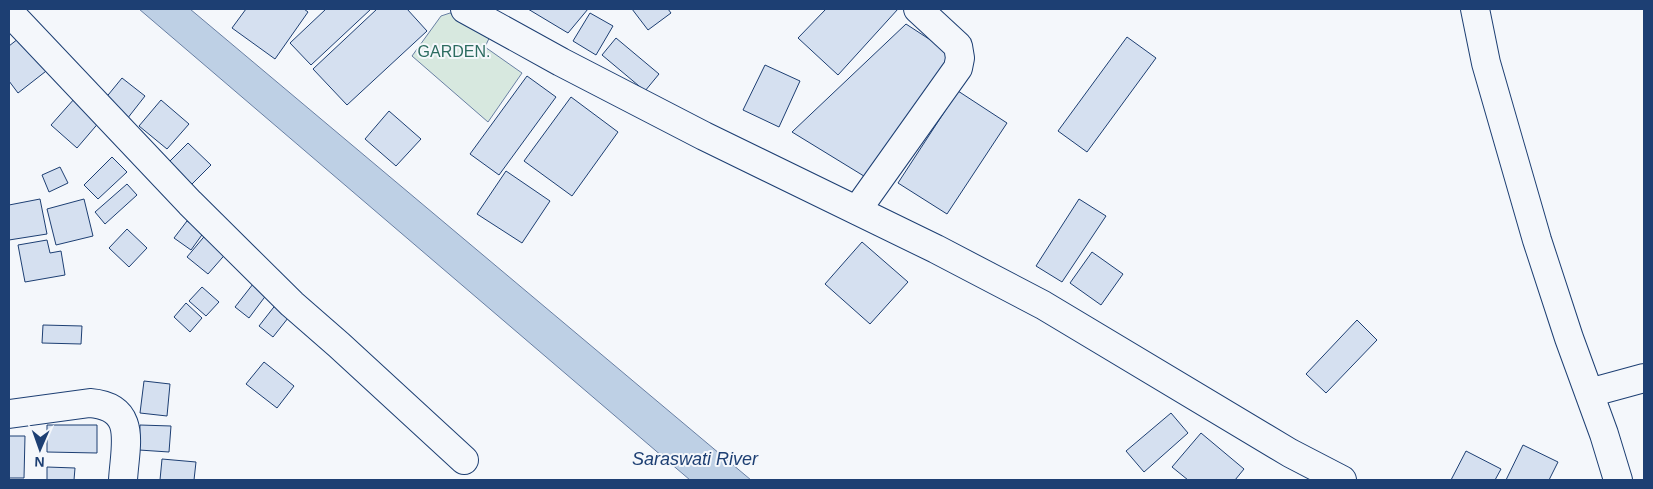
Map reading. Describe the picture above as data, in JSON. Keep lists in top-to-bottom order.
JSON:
{
  "water": ["Saraswati River"],
  "parks": ["GARDEN."],
  "north": "bottom"
}
